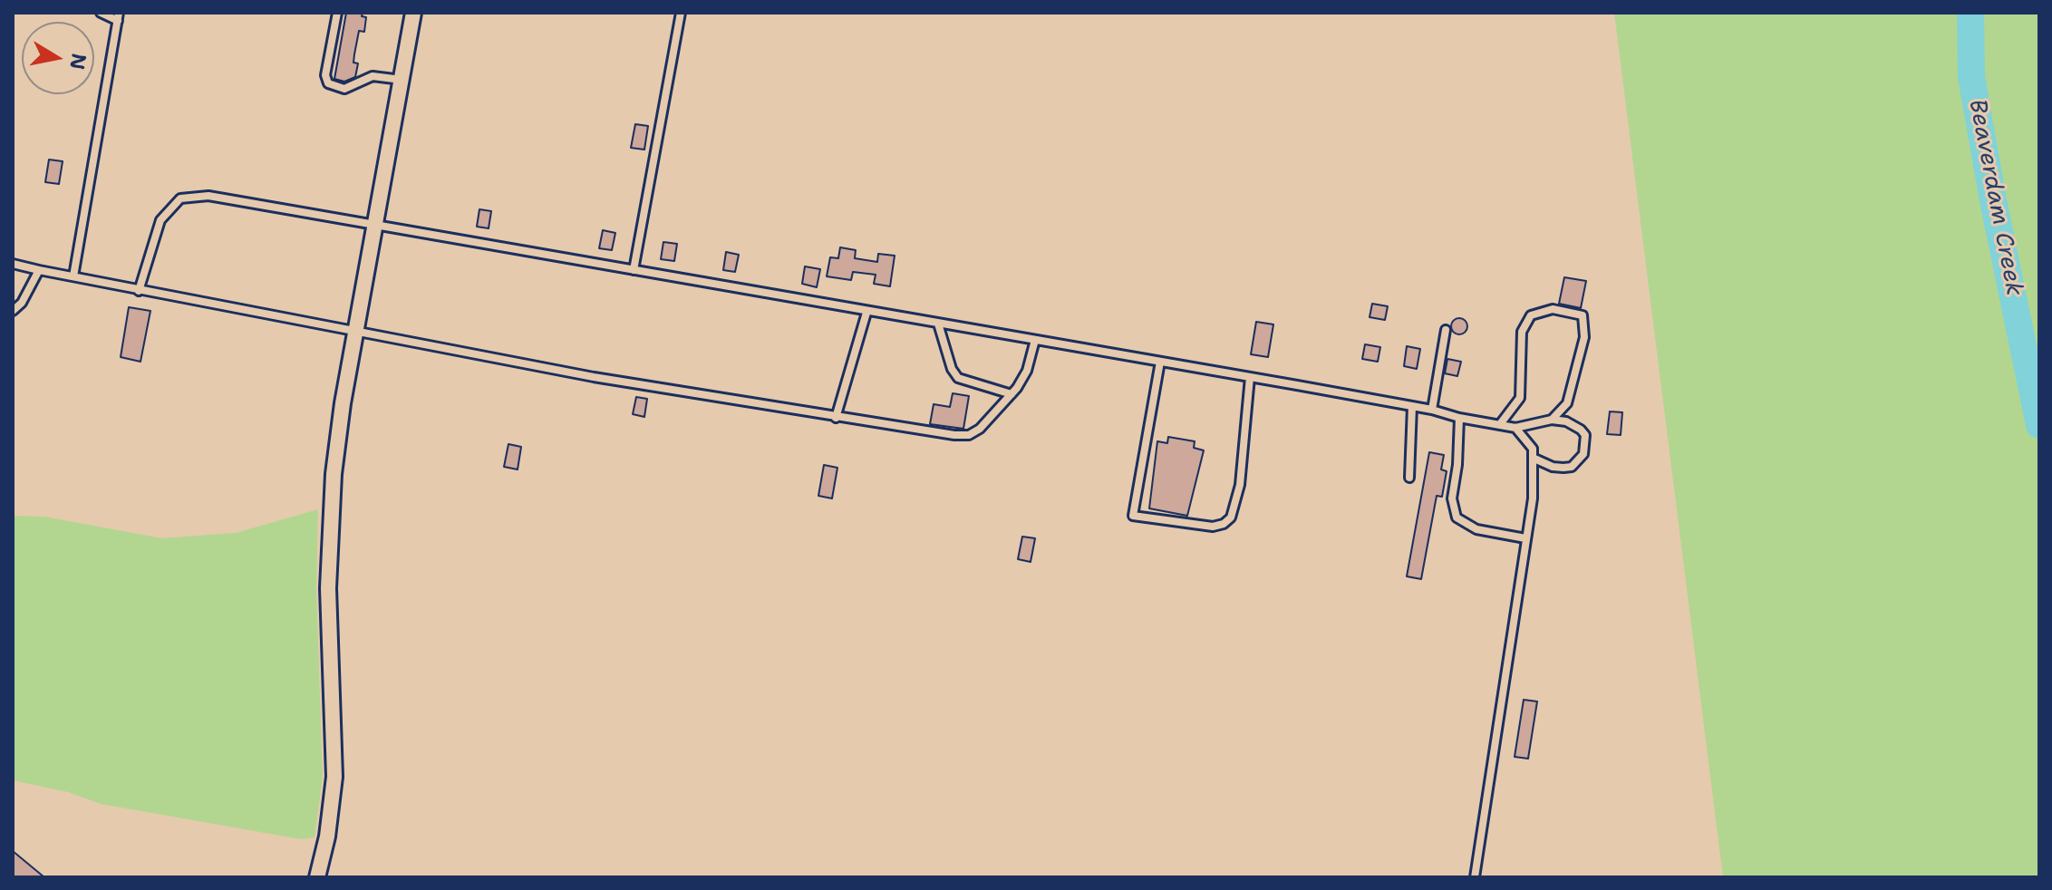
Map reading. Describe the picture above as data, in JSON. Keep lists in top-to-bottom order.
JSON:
{
  "water": ["Beaverdam Creek"],
  "north": "right"
}
